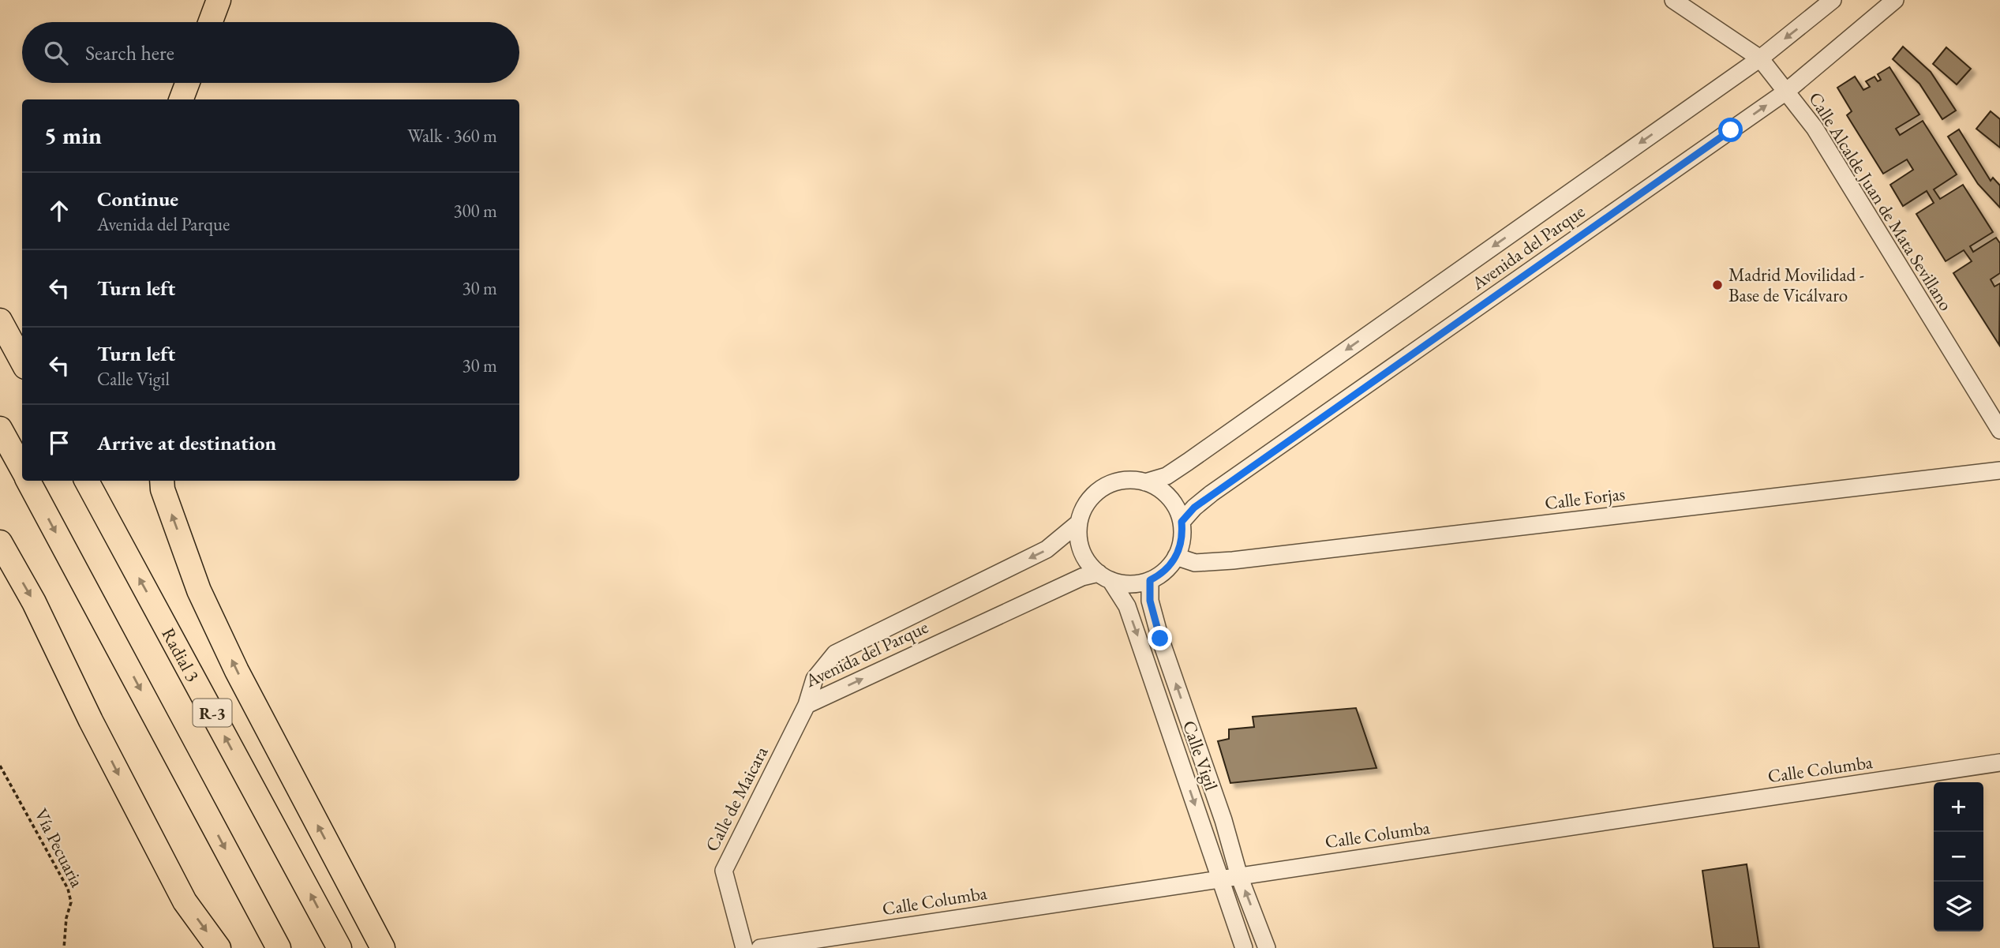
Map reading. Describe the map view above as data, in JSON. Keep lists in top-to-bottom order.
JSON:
{
  "streets": {
    "highway": ["Radial 3", "R-3"],
    "street": [
      "Calle Alcalde Juan de Mata Sevillano",
      "Avenida del Parque",
      "Calle Forjas",
      "Calle Vigil",
      "Calle Columba",
      "Calle de Maicara"
    ],
    "path": ["Vía Pecuaria"]
  },
  "crossings": [
    ["Calle Alcalde Juan de Mata Sevillano", "Avenida del Parque"],
    ["Avenida del Parque", "Calle Forjas"],
    ["Avenida del Parque", "Calle Vigil"],
    ["Avenida del Parque", "Calle de Maicara"],
    ["Calle Forjas", "Calle Vigil"],
    ["Calle Vigil", "Calle Columba"]
  ],
  "places": ["Madrid Movilidad - Base de Vicálvaro"],
  "page": {
    "search": "Search here",
    "heading": ["5 min", "Walk · 360 m"],
    "list": [
      ["Continue", "Avenida del Parque", "300 m"],
      ["Turn left", "30 m"],
      ["Turn left", "Calle Vigil", "30 m"],
      "Arrive at destination"
    ],
    "map_buttons": ["+", "−"]
  }
}
